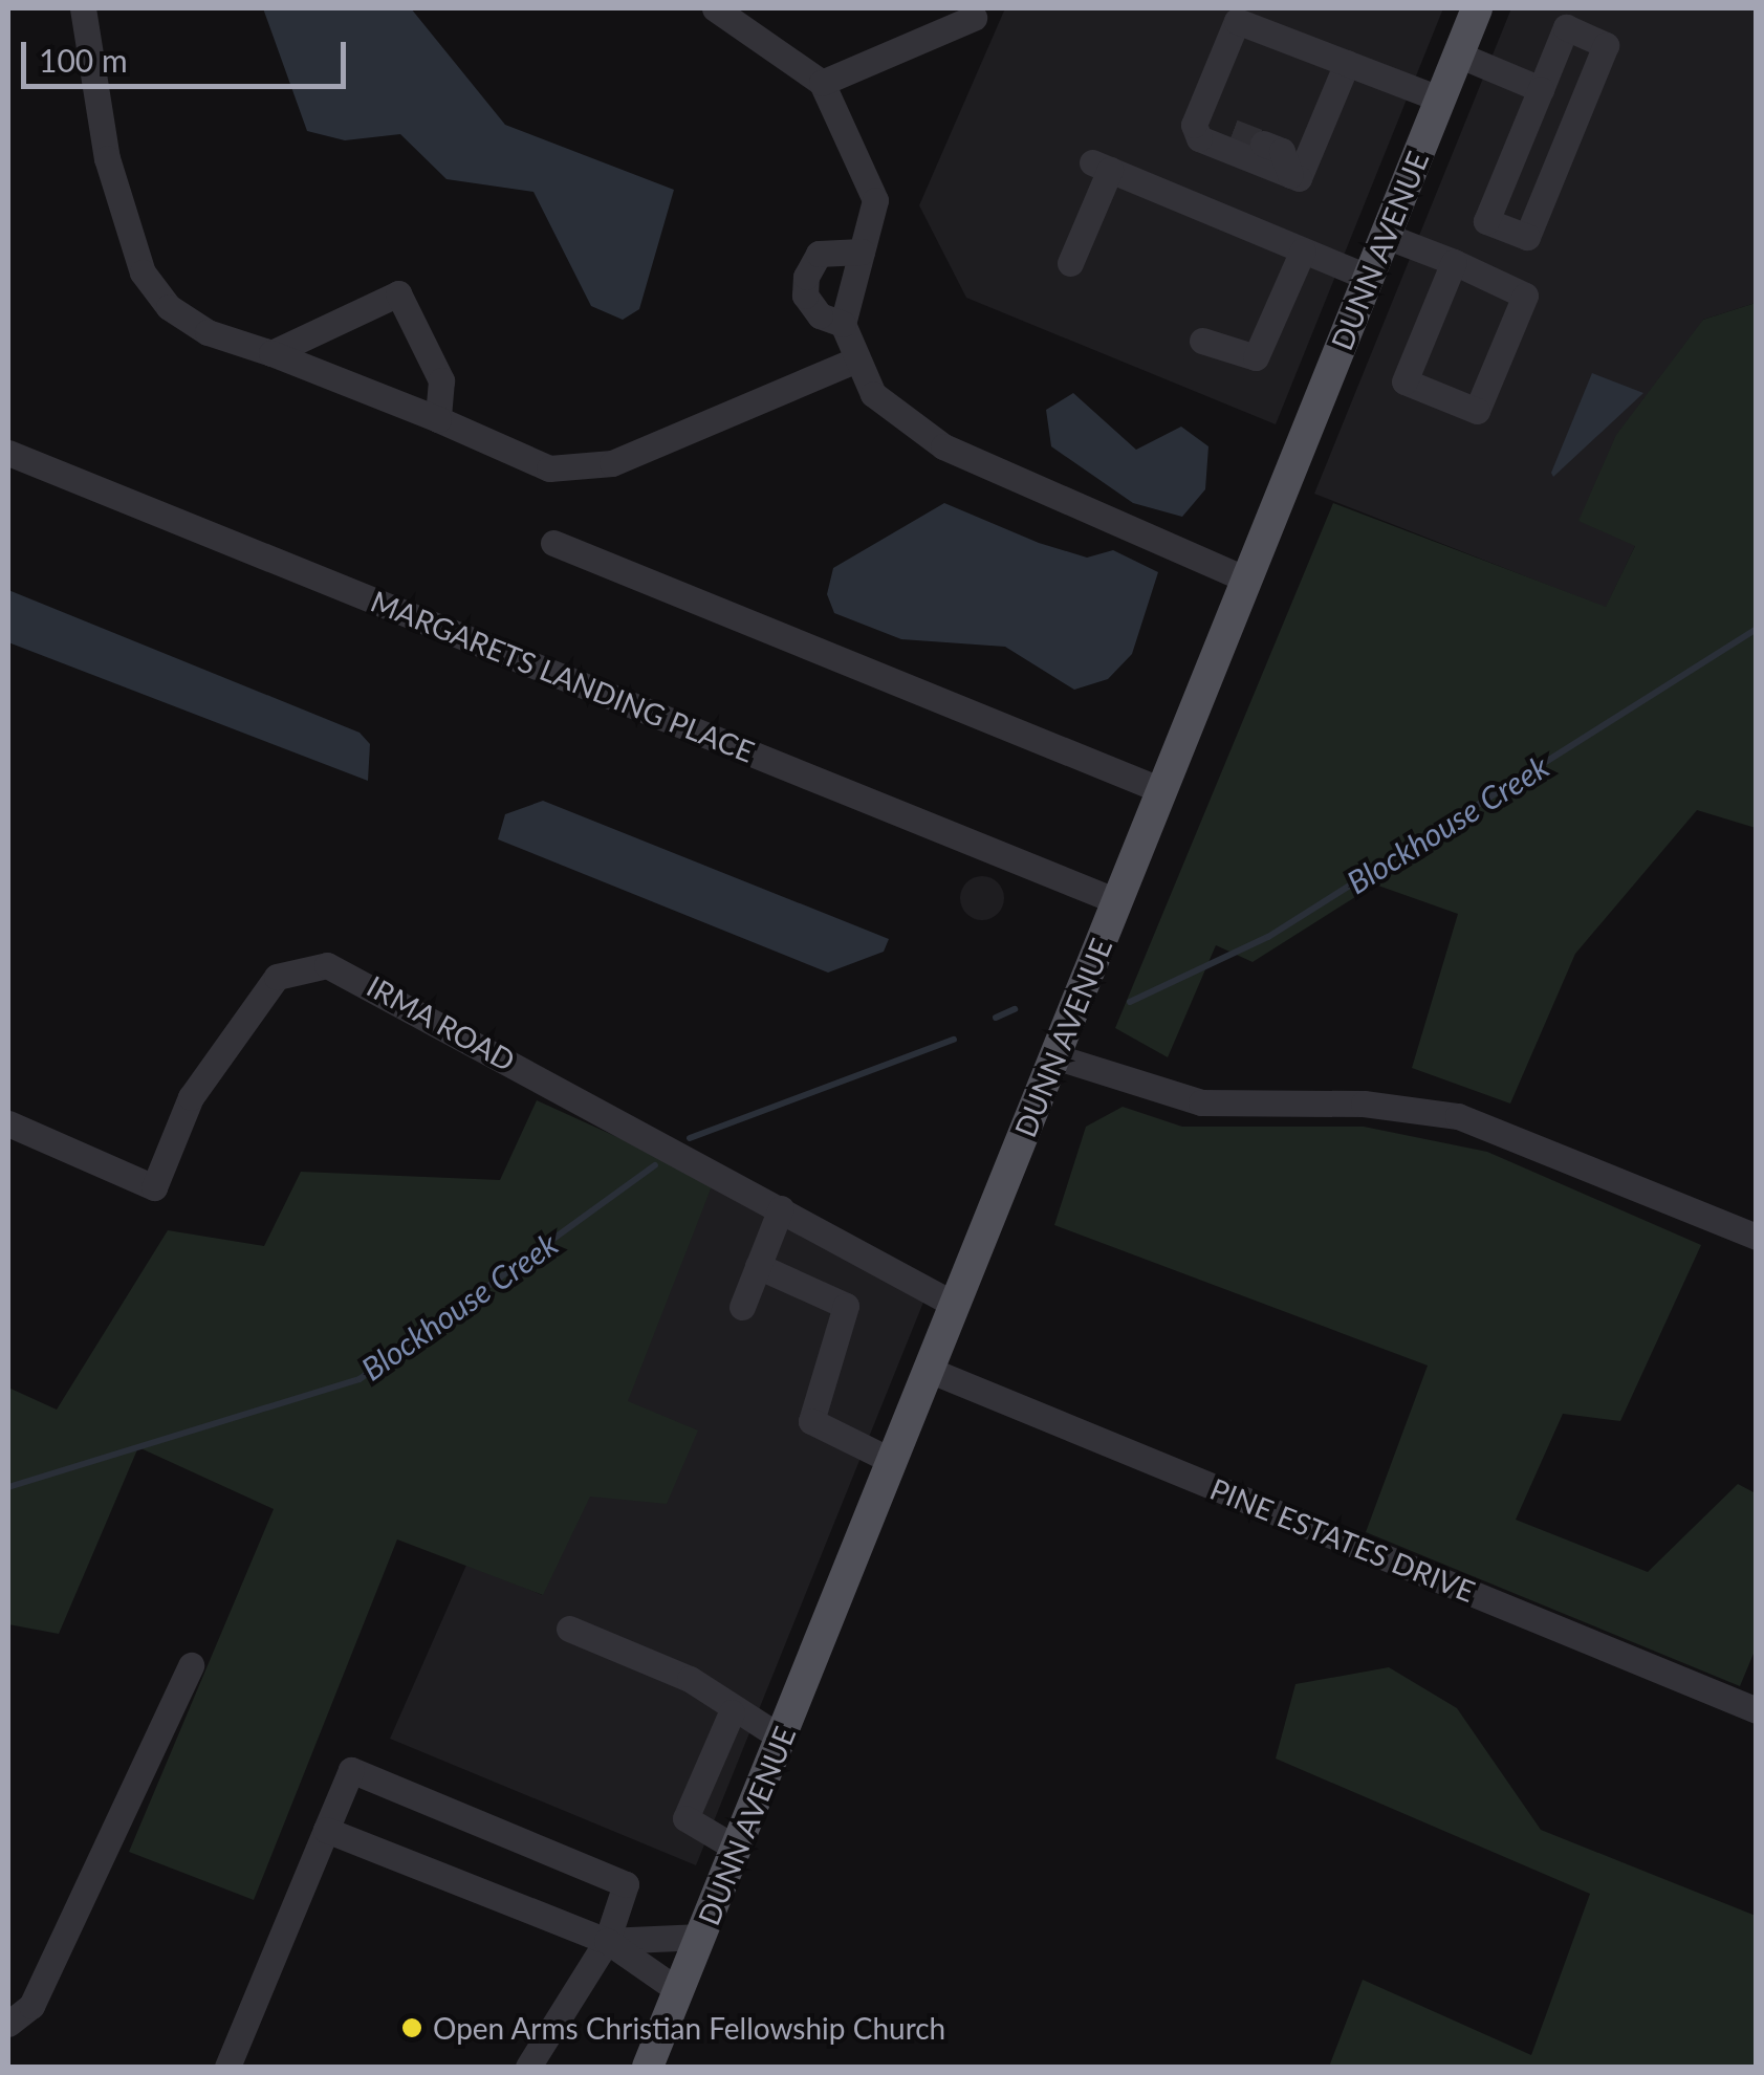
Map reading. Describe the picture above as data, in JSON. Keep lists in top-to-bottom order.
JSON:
{
  "streets": {
    "main road": ["DUNN AVENUE"],
    "street": ["MARGARETS LANDING PLACE", "IRMA ROAD", "PINE ESTATES DRIVE"]
  },
  "crossings": [
    ["DUNN AVENUE", "MARGARETS LANDING PLACE"],
    ["DUNN AVENUE", "IRMA ROAD"],
    ["DUNN AVENUE", "PINE ESTATES DRIVE"]
  ],
  "water": ["Blockhouse Creek"],
  "places": ["Open Arms Christian Fellowship Church"],
  "scale_bar": "100 m"
}
